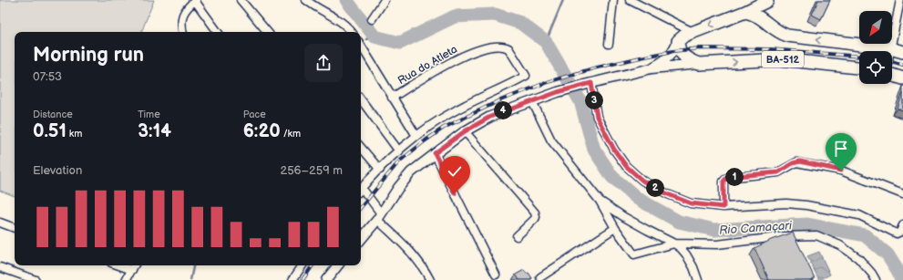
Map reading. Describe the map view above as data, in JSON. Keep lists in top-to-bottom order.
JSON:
{
  "streets": {
    "main road": ["BA-512"],
    "street": ["Rua do Atleta"]
  },
  "water": ["Rio Camaçari"],
  "north": "bottom left",
  "page": {
    "heading": ["Morning run", "07:53"],
    "pins": [
      "3",
      "4",
      "1",
      "2"
    ],
    "stats": [
      ["Distance", "0.51 km"],
      ["Time", "3:14"],
      ["Pace", "6:20 /km"]
    ],
    "chart": ["Elevation", "256–259 m"]
  }
}
